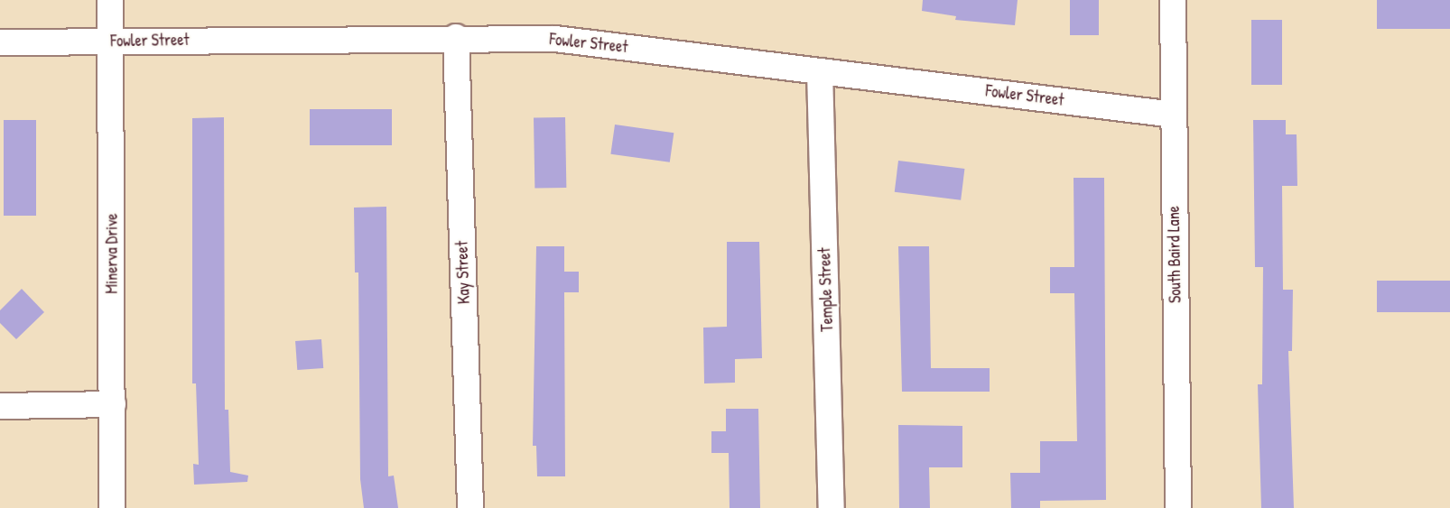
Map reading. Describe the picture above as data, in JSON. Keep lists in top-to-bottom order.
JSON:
{
  "streets": {
    "street": [
      "Fowler Street",
      "Minerva Drive",
      "South Baird Lane",
      "Kay Street",
      "Temple Street"
    ]
  },
  "crossings": [
    ["Fowler Street", "Minerva Drive"],
    ["Fowler Street", "South Baird Lane"],
    ["Fowler Street", "Kay Street"],
    ["Fowler Street", "Temple Street"]
  ]
}
